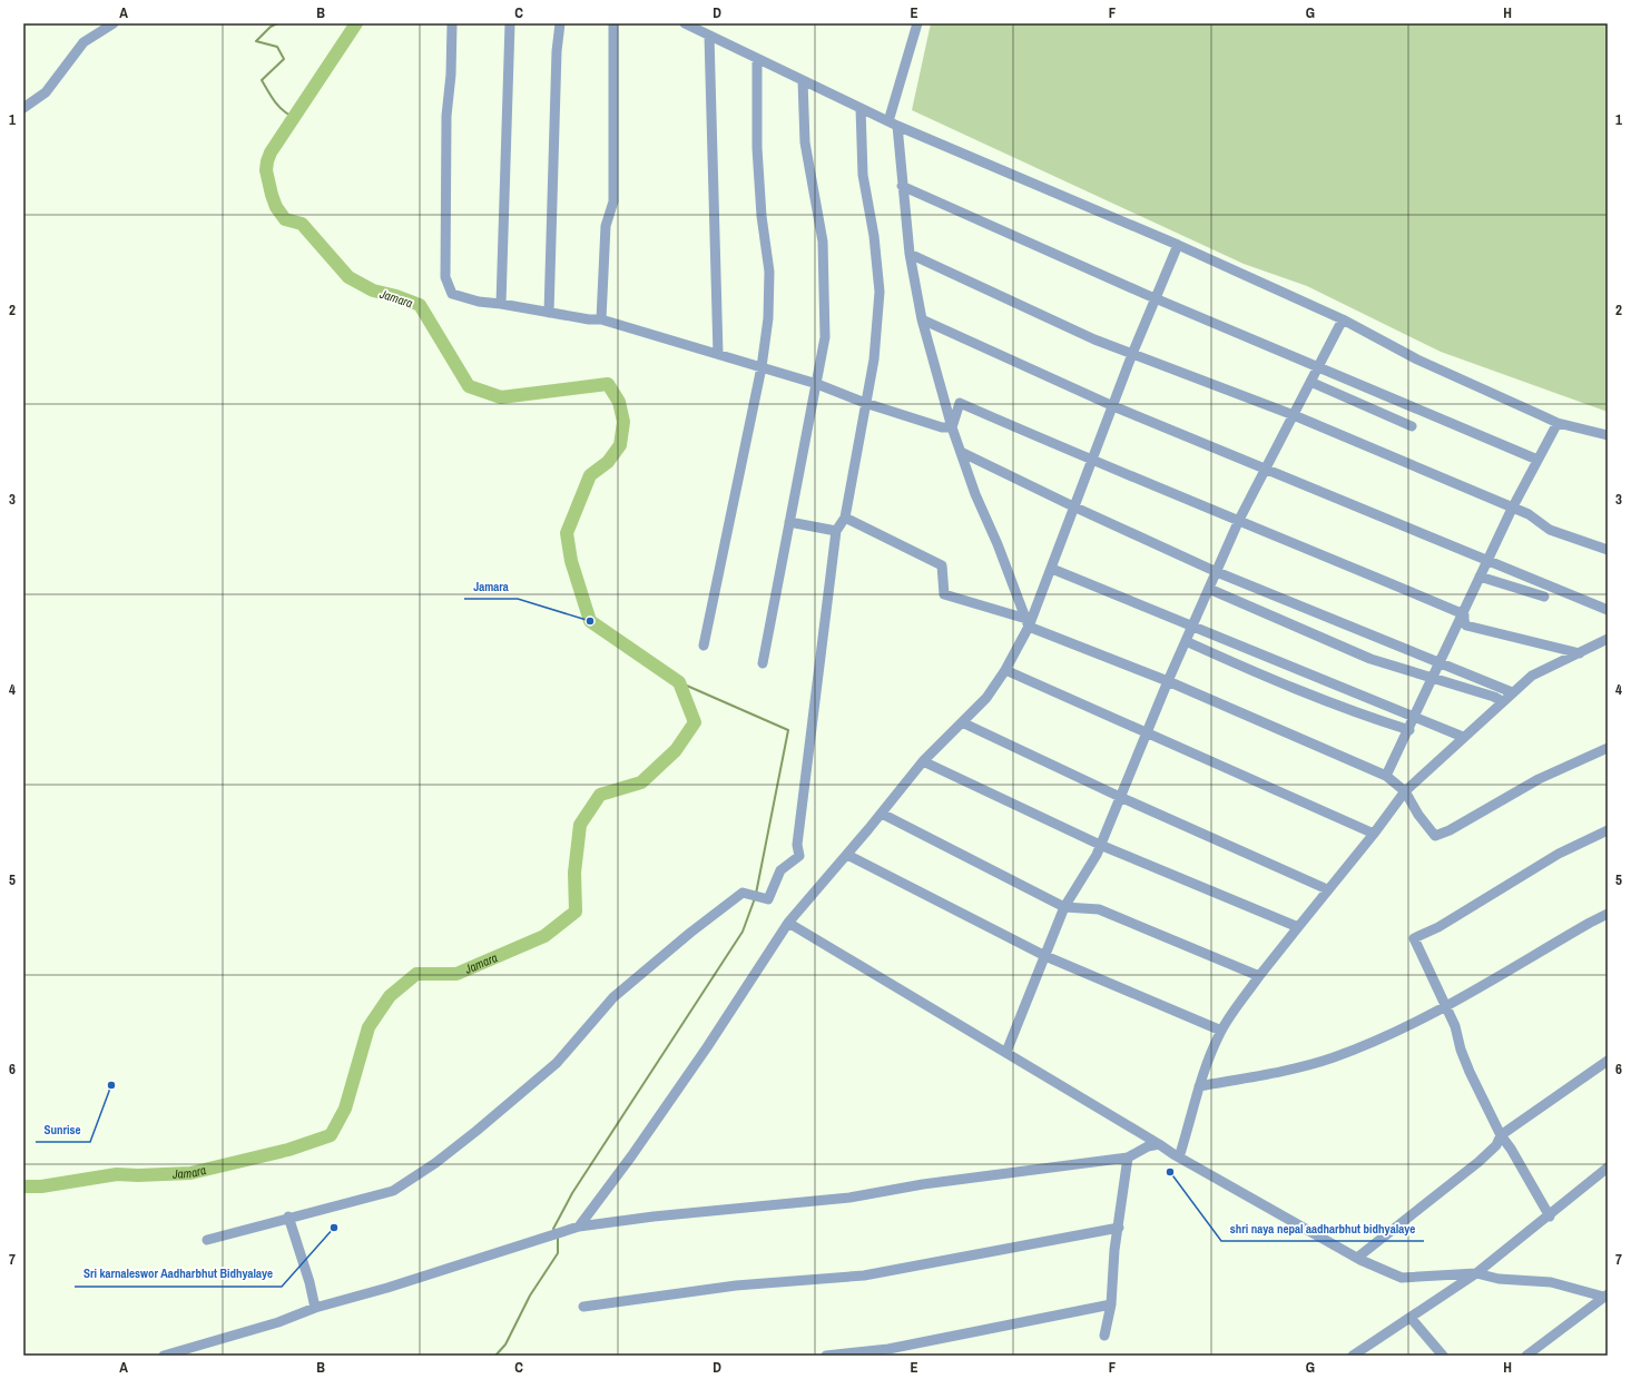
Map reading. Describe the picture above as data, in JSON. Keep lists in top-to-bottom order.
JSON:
{
  "water": ["Jamara"],
  "places": [
    "Jamara",
    "Sunrise",
    "shri naya nepal aadharbhut bidhyalaye",
    "Sri karnaleswor Aadharbhut Bidhyalaye"
  ],
  "grid": {
    "columns": [
      "A",
      "B",
      "C",
      "D",
      "E",
      "F",
      "G",
      "H"
    ],
    "rows": [
      "1",
      "2",
      "3",
      "4",
      "5",
      "6",
      "7"
    ]
  }
}
